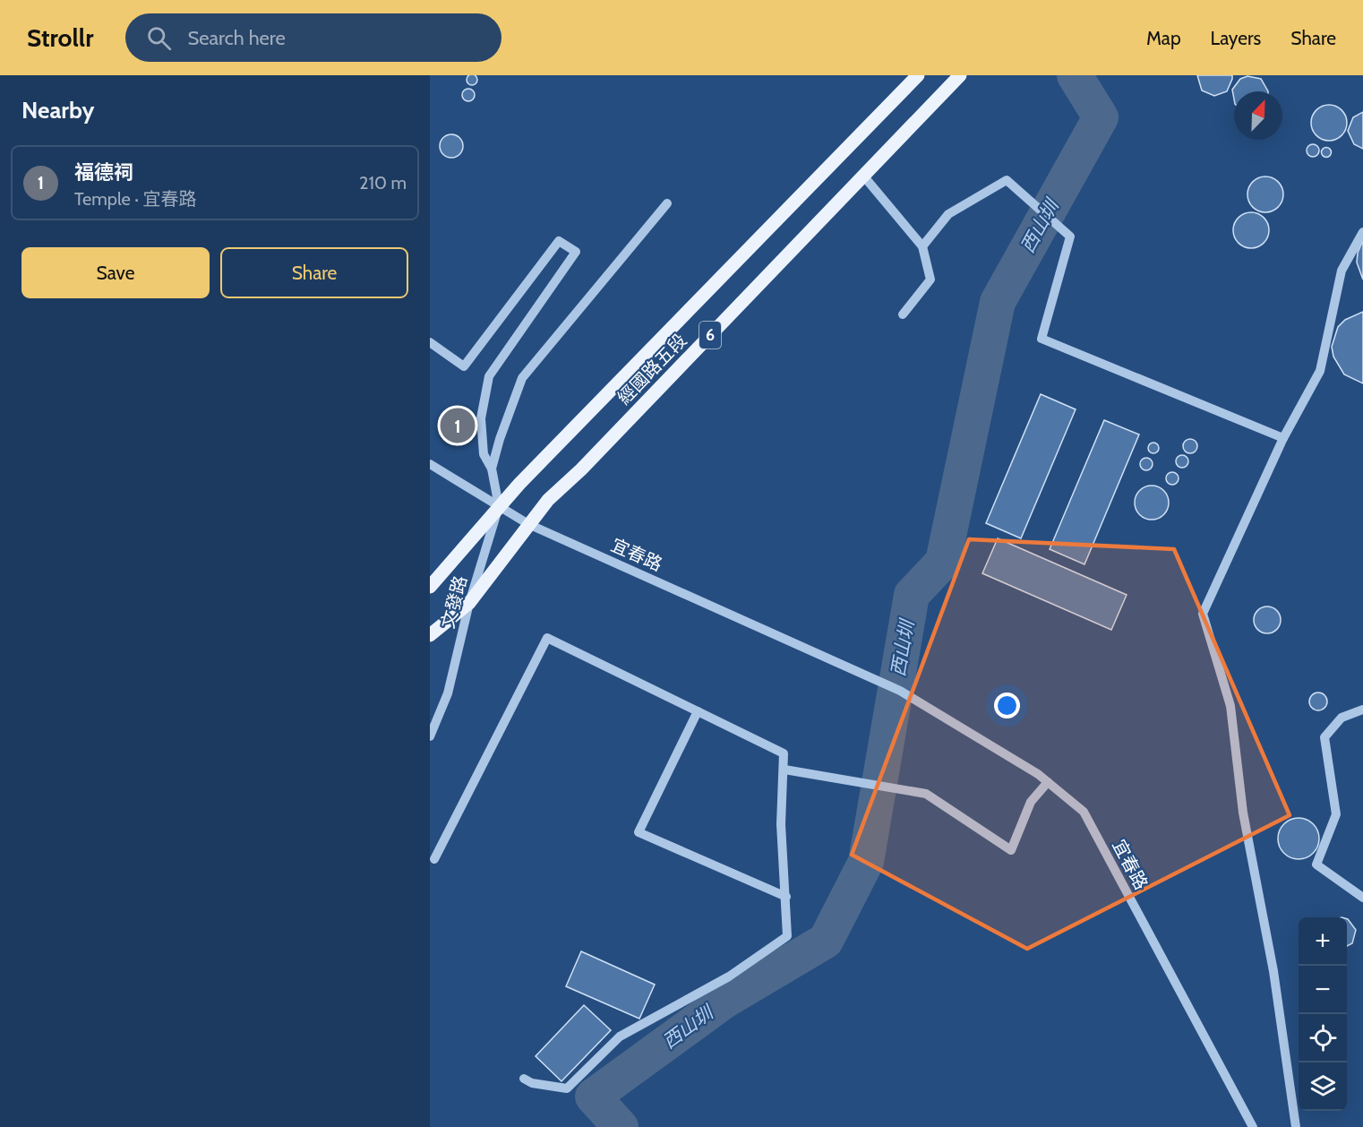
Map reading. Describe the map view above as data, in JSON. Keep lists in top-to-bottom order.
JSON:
{
  "streets": {
    "main road": ["6", "經國路五段"],
    "street": ["宜春路", "文發路"]
  },
  "crossings": [
    ["6", "經國路五段"],
    ["6", "宜春路"],
    ["6", "文發路"],
    ["經國路五段", "宜春路"],
    ["經國路五段", "文發路"],
    ["宜春路", "文發路"]
  ],
  "water": ["西山圳"],
  "north": "top right",
  "page": {
    "header": "Strollr",
    "search": "Search here",
    "nav": ["Map", "Layers", "Share"],
    "heading": "Nearby",
    "list": [
      {
        "mark": "1",
        "name": "福德祠",
        "note": "Temple · 宜春路",
        "value": "210 m"
      }
    ],
    "buttons": ["Save", "Share"],
    "pins": "1",
    "map_buttons": ["+", "−"]
  }
}
